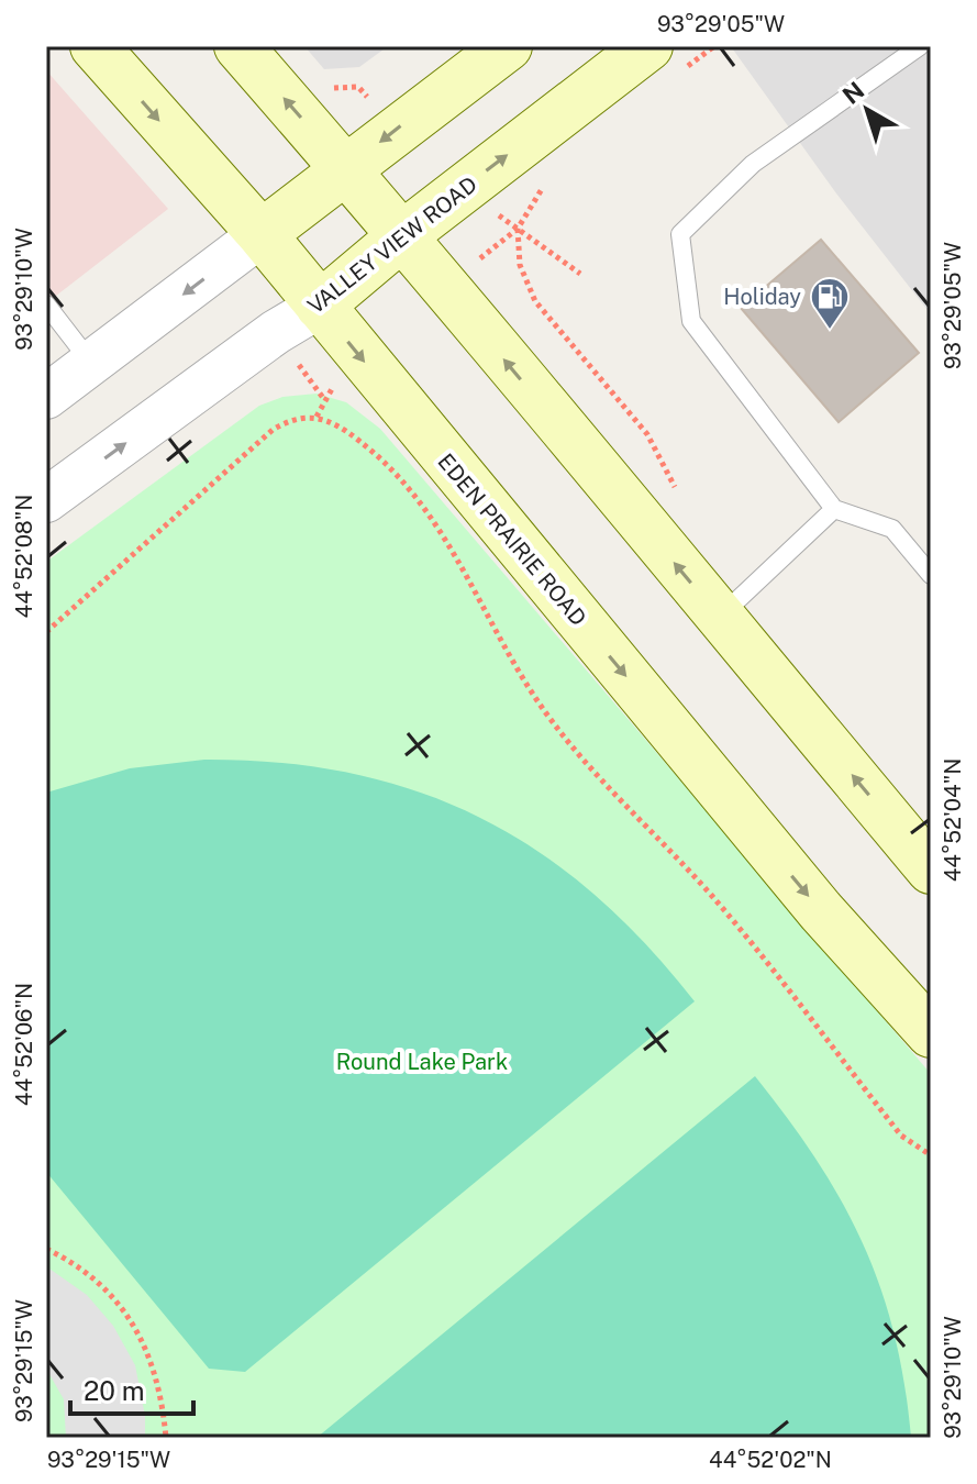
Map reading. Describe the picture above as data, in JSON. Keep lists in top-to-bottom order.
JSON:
{
  "streets": {
    "main road": ["VALLEY VIEW ROAD", "EDEN PRAIRIE ROAD"]
  },
  "crossings": [
    ["VALLEY VIEW ROAD", "EDEN PRAIRIE ROAD"]
  ],
  "parks": ["Round Lake Park"],
  "places": {
    "fuel station": ["Holiday"]
  },
  "scale_bar": "20 m",
  "north": "top left",
  "coordinates": [
    "93°29'05\"W",
    "93°29'10\"W",
    "44°52'08\"N",
    "44°52'04\"N",
    "44°52'06\"N",
    "93°29'15\"W",
    "44°52'02\"N"
  ]
}
